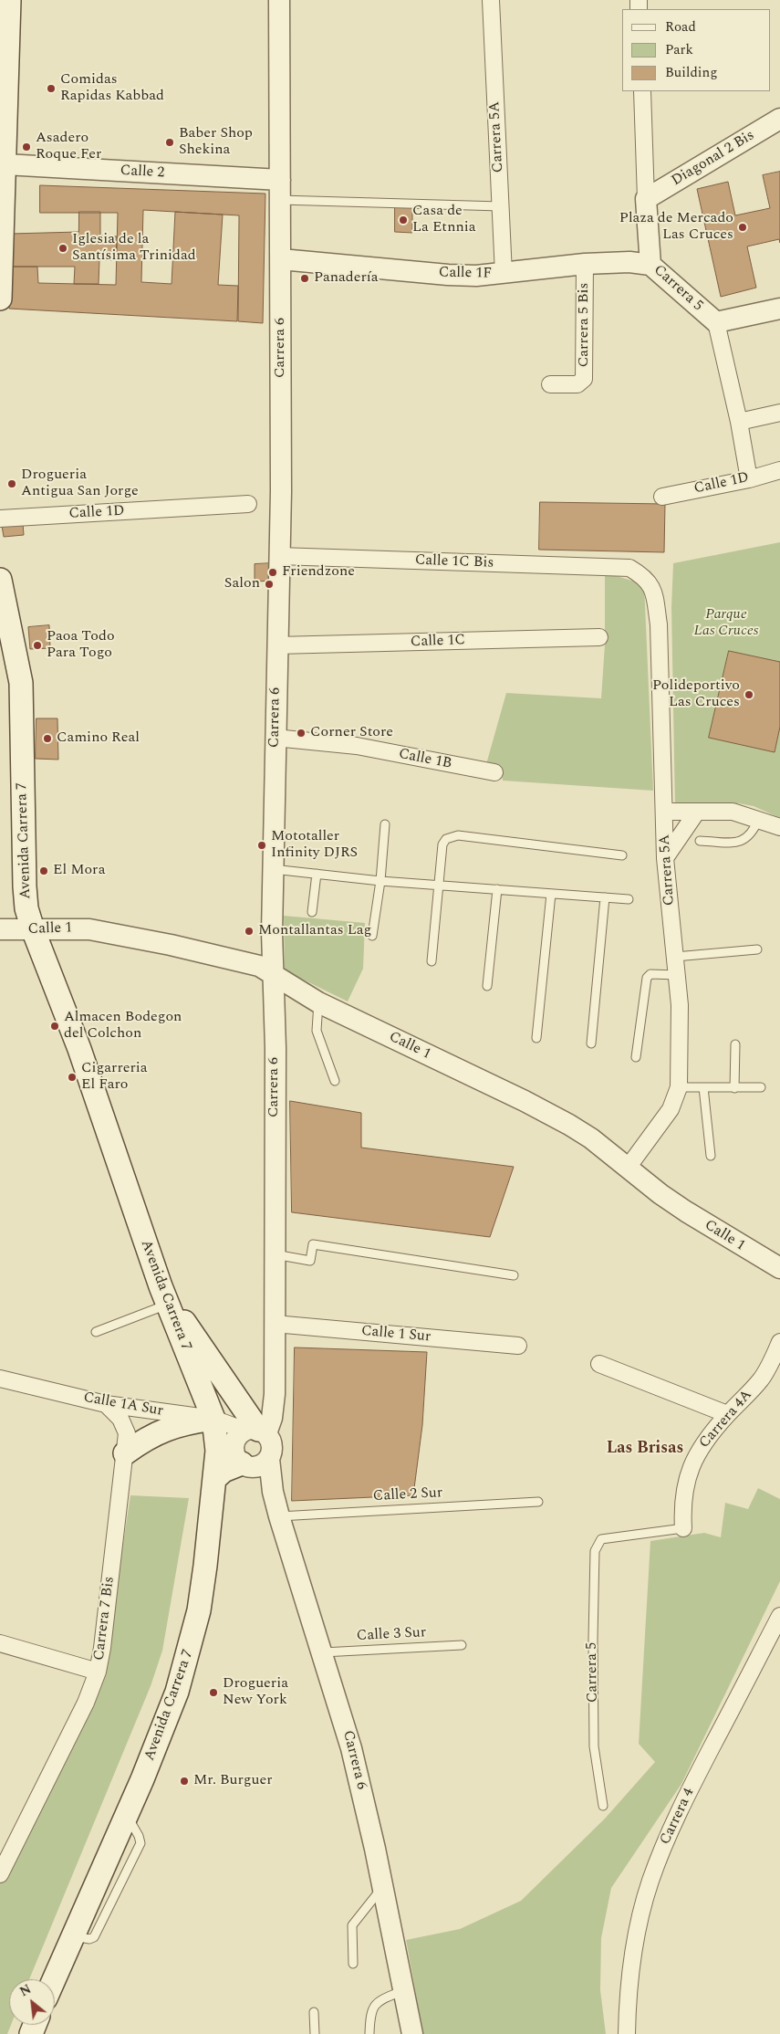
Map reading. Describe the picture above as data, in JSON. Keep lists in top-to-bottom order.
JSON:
{
  "streets": {
    "main road": ["Avenida Carrera 7"],
    "street": [
      "Carrera 5A",
      "Diagonal 2 Bis",
      "Calle 2",
      "Calle 1F",
      "Carrera 5",
      "Carrera 5 Bis",
      "Carrera 6",
      "Calle 1D",
      "Calle 1C Bis",
      "Calle 1C",
      "Calle 1B",
      "Calle 1",
      "Calle 1 Sur",
      "Calle 1A Sur",
      "Carrera 4A",
      "Carrera 7 Bis",
      "Carrera 4"
    ],
    "lane": ["Calle 2 Sur", "Calle 3 Sur"]
  },
  "crossings": [
    ["Carrera 5A", "Calle 1F"],
    ["Carrera 5A", "Calle 1C Bis"],
    ["Carrera 5A", "Calle 1"],
    ["Diagonal 2 Bis", "Carrera 5"],
    ["Calle 2", "Carrera 6"],
    ["Calle 1F", "Carrera 5"],
    ["Calle 1F", "Carrera 5 Bis"],
    ["Calle 1F", "Carrera 6"],
    ["Carrera 5", "Calle 1D"],
    ["Carrera 5", "Carrera 4A"],
    ["Carrera 6", "Calle 1C Bis"],
    ["Carrera 6", "Calle 1C"],
    ["Carrera 6", "Calle 1B"],
    ["Carrera 6", "Calle 1"],
    ["Carrera 6", "Calle 1 Sur"],
    ["Carrera 6", "Calle 1A Sur"],
    ["Carrera 6", "Calle 2 Sur"],
    ["Carrera 6", "Calle 3 Sur"],
    ["Avenida Carrera 7", "Calle 1"],
    ["Avenida Carrera 7", "Calle 1A Sur"],
    ["Calle 1A Sur", "Carrera 7 Bis"]
  ],
  "districts": ["Las Brisas"],
  "parks": ["Parque Las Cruces"],
  "places": [
    "Comidas Rapidas Kabbad",
    "Baber Shop Shekina",
    "Asadero Roque Fer",
    "Casa de La Etnnia",
    "Plaza de Mercado Las Cruces",
    "Iglesia de la Santísima Trinidad",
    "Panadería",
    "Drogueria Antigua San Jorge",
    "Friendzone",
    "Salon",
    "Paoa Todo Para Togo",
    "Polideportivo Las Cruces",
    "Corner Store",
    "Camino Real",
    "Mototaller Infinity DJRS",
    "El Mora",
    "Montallantas Lag",
    "Almacen Bodegon del Colchon",
    "Cigarreria El Faro",
    "Drogueria New York",
    "Mr. Burguer"
  ],
  "legend": ["Road", "Park", "Building"],
  "north": "top left"
}
